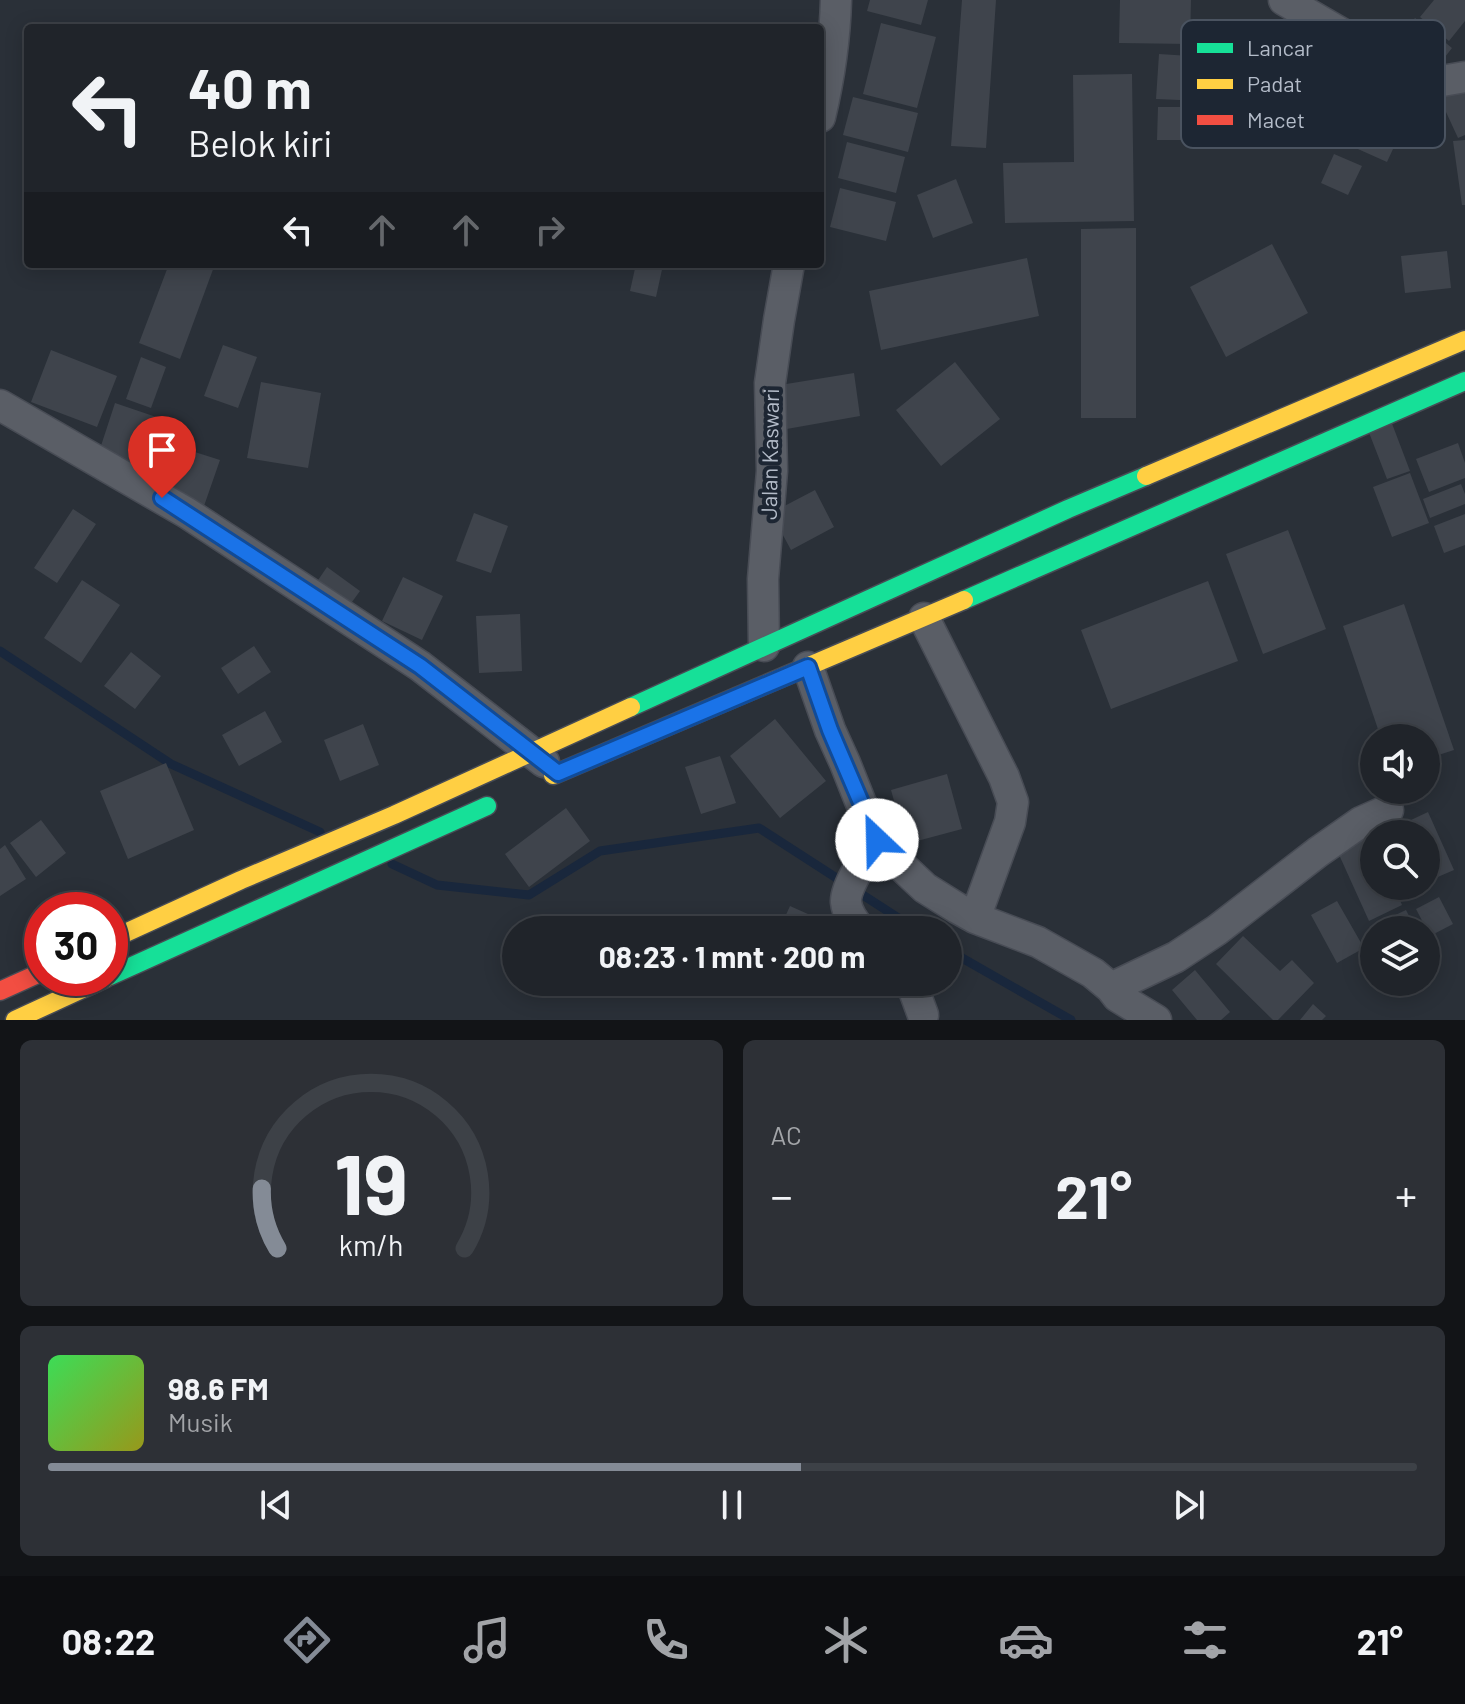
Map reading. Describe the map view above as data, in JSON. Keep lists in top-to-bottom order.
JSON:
{
  "streets": {
    "street": ["Jalan Kaswari"]
  },
  "legend": ["Lancar", "Padat", "Macet"],
  "page": {
    "turn": ["40 m", "Belok kiri"],
    "limit": "30",
    "trip": "08:23 · 1 mnt · 200 m",
    "tile": "AC",
    "heat": ["−", "21°", "+"],
    "song": ["98.6 FM", "Musik"],
    "tabs": ["08:22", "21°"],
    "gauge": ["19", "km/h"]
  }
}
